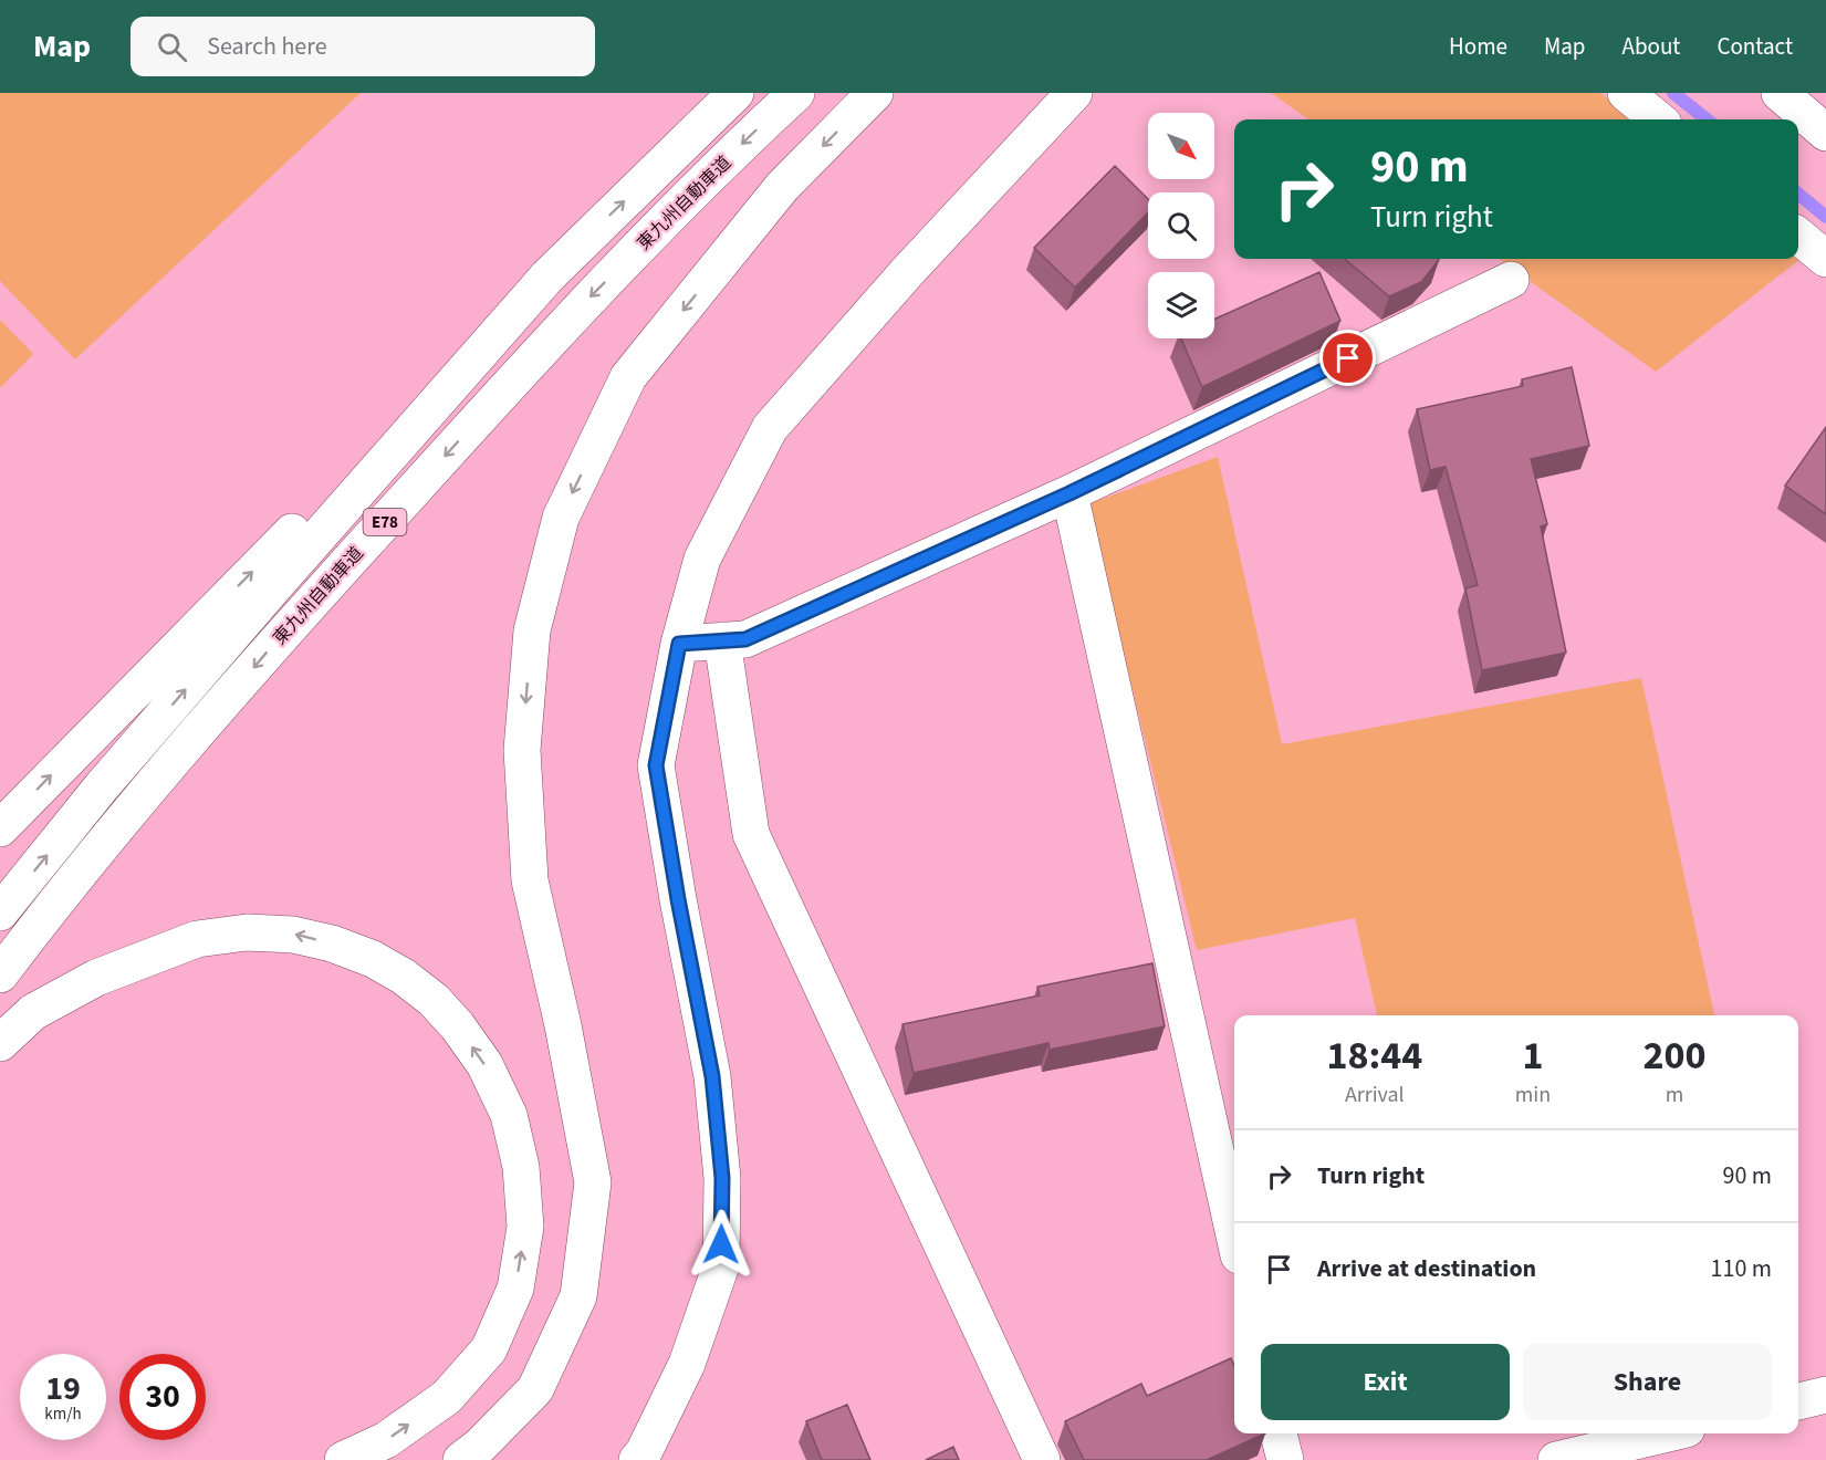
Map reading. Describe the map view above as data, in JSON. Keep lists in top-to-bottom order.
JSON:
{
  "streets": {
    "main road": ["東九州自動車道", "E78"]
  },
  "north": "bottom right",
  "page": {
    "header": "Map",
    "search": "Search here",
    "nav": [
      "Home",
      "Map",
      "About",
      "Contact"
    ],
    "turn": ["90 m", "Turn right"],
    "eta": [
      "18:44",
      "Arrival",
      "1",
      "min",
      "200",
      "m"
    ],
    "list": [
      {
        "name": "Turn right",
        "value": "90 m"
      },
      {
        "name": "Arrive at destination",
        "value": "110 m"
      }
    ],
    "buttons": ["Exit", "Share"],
    "speed": "19 km/h",
    "limit": "30"
  }
}
